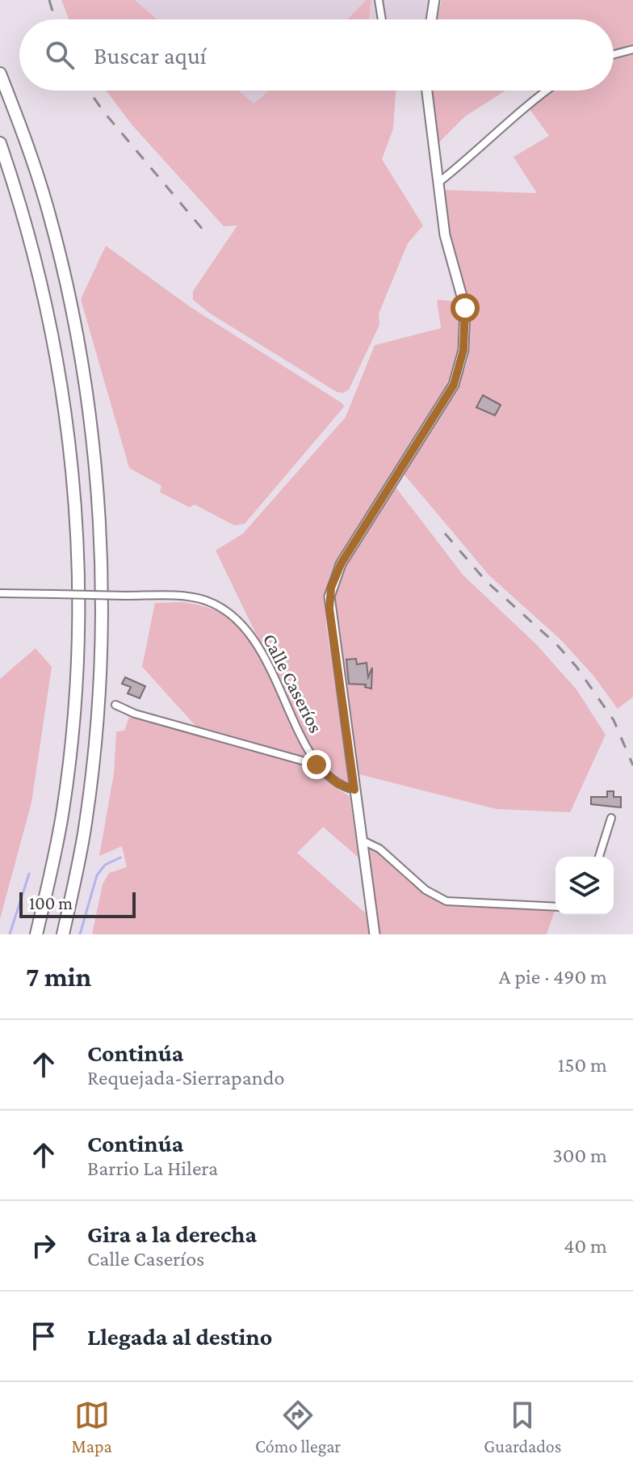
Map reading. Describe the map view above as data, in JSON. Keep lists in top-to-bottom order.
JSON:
{
  "streets": {
    "street": ["Calle Caseríos"]
  },
  "scale_bar": "100 m",
  "page": {
    "search": "Buscar aquí",
    "scale": "100 m",
    "heading": ["7 min", "A pie · 490 m"],
    "list": [
      ["Continúa", "Requejada-Sierrapando", "150 m"],
      ["Continúa", "Barrio La Hilera", "300 m"],
      ["Gira a la derecha", "Calle Caseríos", "40 m"],
      "Llegada al destino"
    ],
    "nav": ["Mapa", "Cómo llegar", "Guardados"]
  }
}
